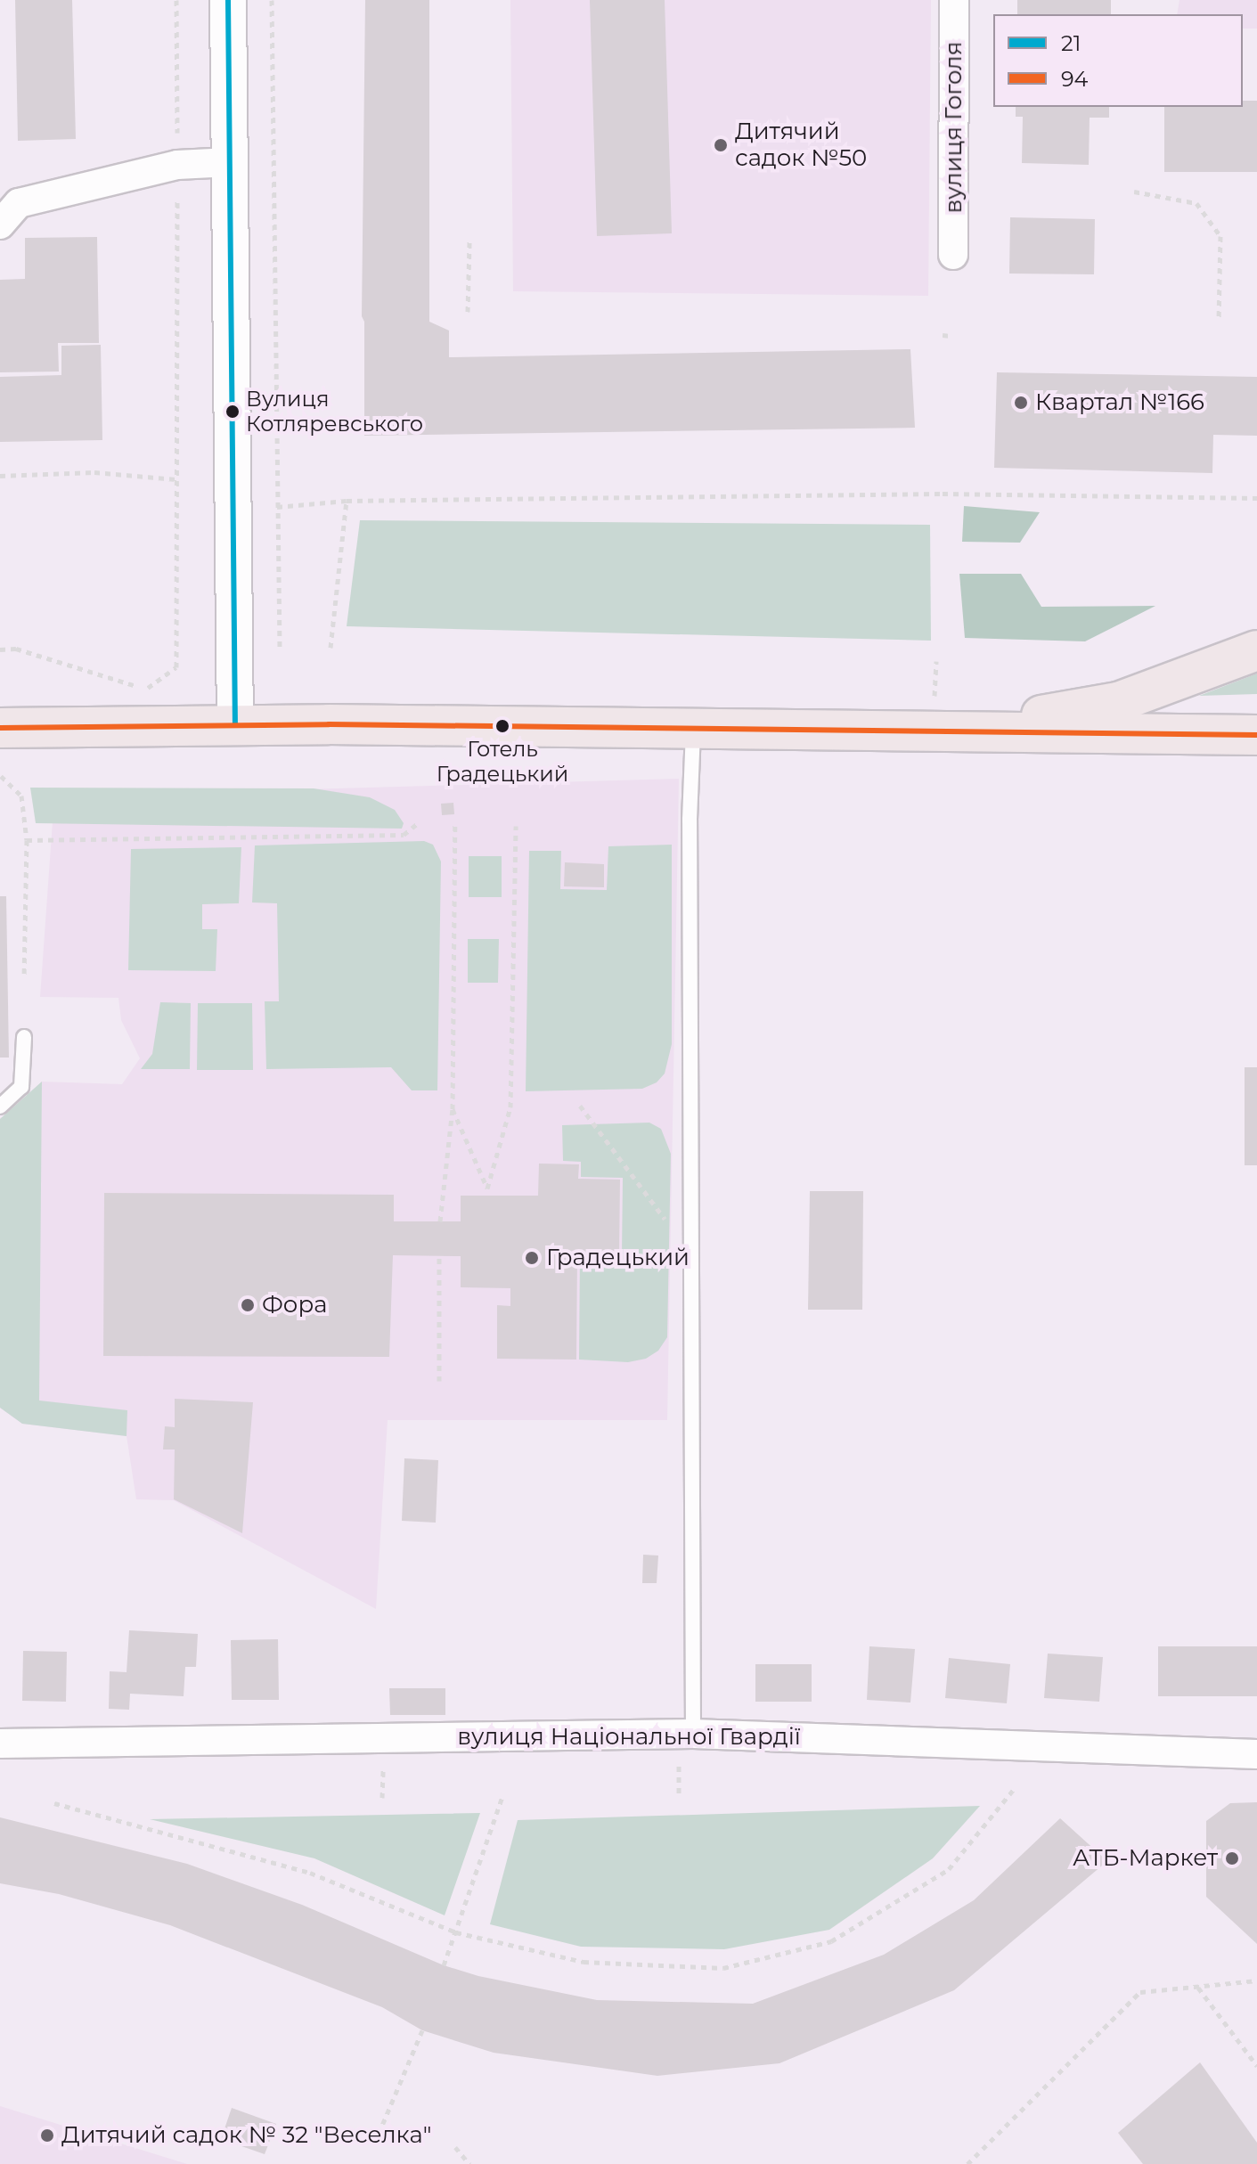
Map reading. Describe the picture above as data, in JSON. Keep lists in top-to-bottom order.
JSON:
{
  "streets": {
    "street": ["вулиця Гоголя", "вулиця Національної Гвардії"]
  },
  "places": [
    "Дитячий садок №50",
    "Квартал №166",
    "Вулиця Котляревського",
    "Готель Градецький",
    "Градецький",
    "Фора",
    "АТБ-Маркет",
    "Дитячий садок № 32 \"Веселка\""
  ],
  "lines": ["transit line 21", "transit line 94"],
  "legend": ["21", "94"]
}
